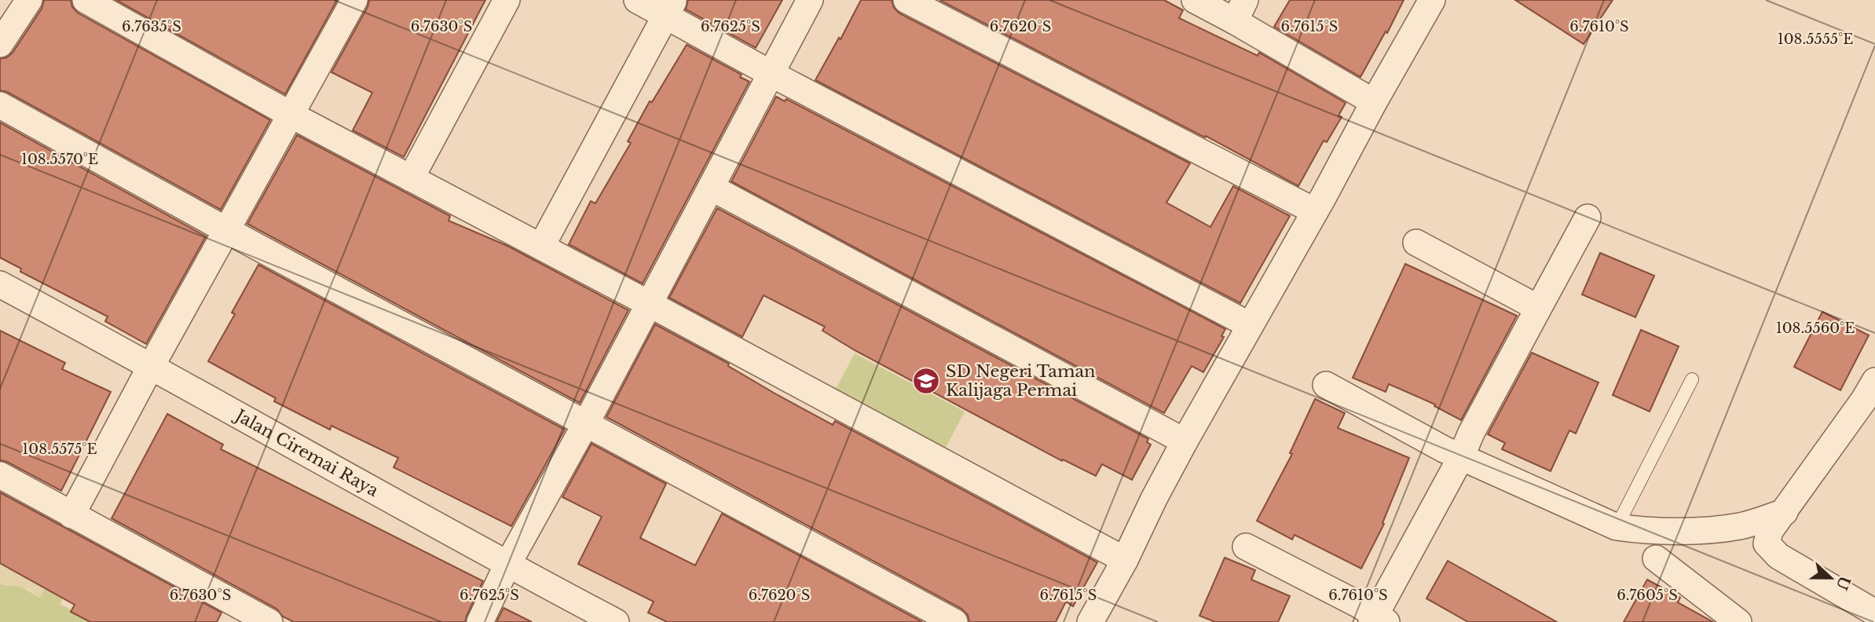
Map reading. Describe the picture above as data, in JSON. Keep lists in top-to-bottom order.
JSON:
{
  "streets": {
    "street": ["Jalan Ciremai Raya"]
  },
  "places": {
    "school or university": ["SD Negeri Taman Kalijaga Permai"]
  },
  "north": "right",
  "coordinates": [
    "6.7630°S",
    "6.7625°S",
    "6.7620°S",
    "6.7615°S",
    "6.7610°S",
    "6.7635°S",
    "108.5555°E",
    "108.5570°E",
    "108.5560°E",
    "108.5575°E",
    "6.7605°S"
  ]
}
